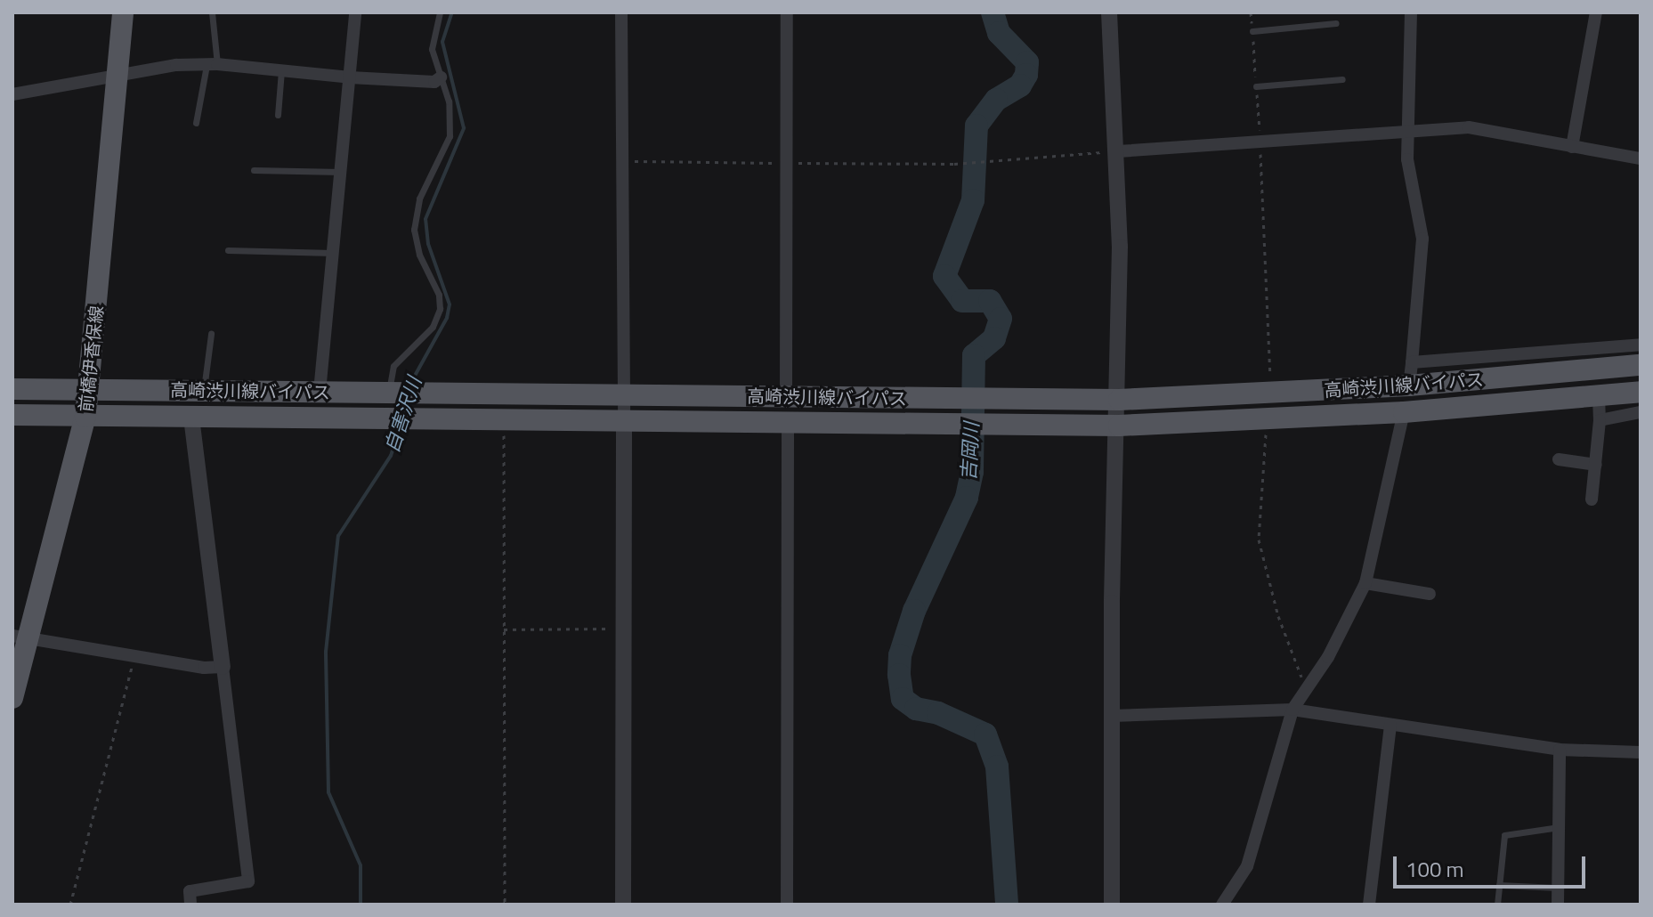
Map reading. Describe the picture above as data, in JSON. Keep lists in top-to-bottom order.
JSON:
{
  "streets": {
    "main road": ["前橋伊香保線", "高崎渋川線バイパス"]
  },
  "crossings": [
    ["前橋伊香保線", "高崎渋川線バイパス"]
  ],
  "water": ["自害沢川", "吉岡川"],
  "scale_bar": "100 m"
}
